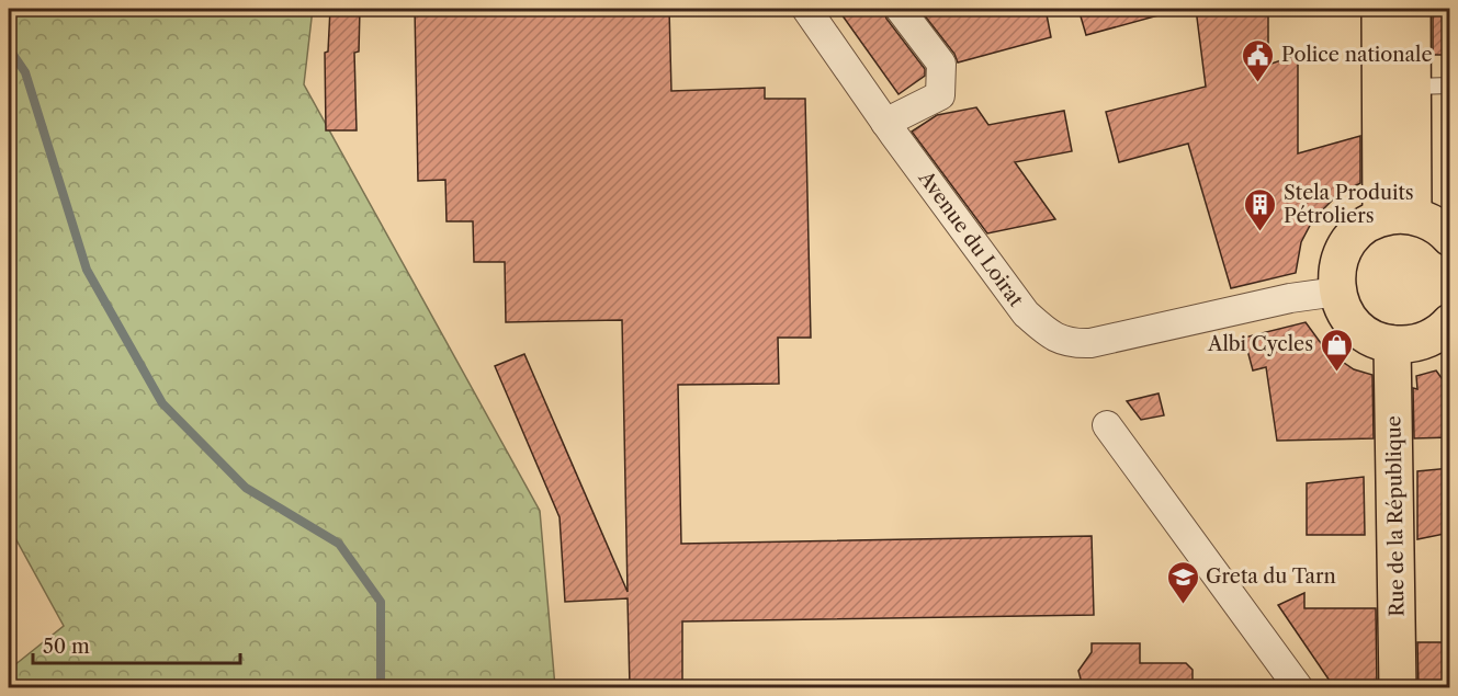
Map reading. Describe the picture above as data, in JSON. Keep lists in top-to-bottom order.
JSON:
{
  "streets": {
    "main road": ["Rue de la République"],
    "street": ["Avenue du Loirat"]
  },
  "places": {
    "public building": ["Police nationale"],
    "building": ["Stela Produits Pétroliers"],
    "shop": ["Albi Cycles"],
    "school or university": ["Greta du Tarn"]
  },
  "scale_bar": "50 m"
}
